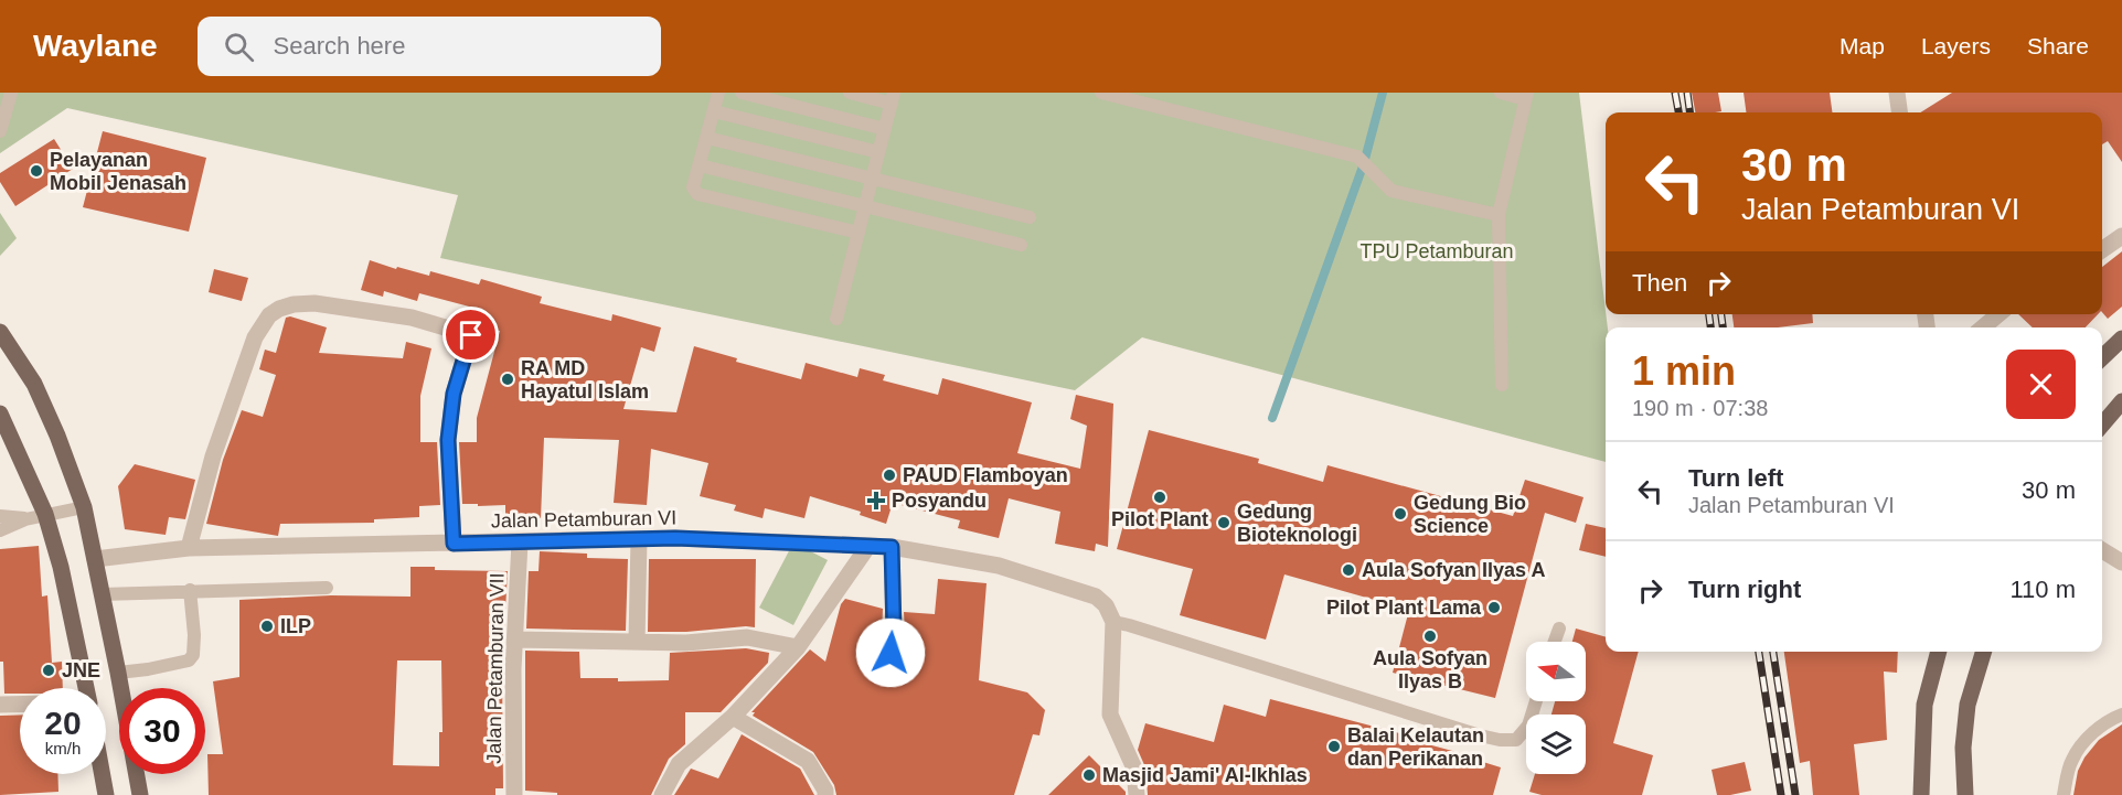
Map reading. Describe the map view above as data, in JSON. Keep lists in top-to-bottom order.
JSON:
{
  "streets": {
    "street": ["Jalan Petamburan VI", "Jalan Petamburan VII"]
  },
  "crossings": [
    ["Jalan Petamburan VI", "Jalan Petamburan VII"]
  ],
  "parks": ["TPU Petamburan"],
  "places": {
    "other": [
      "Pelayanan Mobil Jenasah",
      "RA MD Hayatul Islam",
      "PAUD Flamboyan",
      "Pilot Plant",
      "Gedung Bio Science",
      "Gedung Bioteknologi",
      "Aula Sofyan Ilyas A",
      "Pilot Plant Lama",
      "ILP",
      "Aula Sofyan Ilyas B",
      "JNE",
      "Balai Kelautan dan Perikanan",
      "Masjid Jami' Al-Ikhlas"
    ],
    "health": ["Posyandu"]
  },
  "north": "left",
  "page": {
    "header": "Waylane",
    "search": "Search here",
    "nav": ["Map", "Layers", "Share"],
    "turn": ["30 m", "Jalan Petamburan VI"],
    "then": "Then",
    "heading": ["1 min", "190 m · 07:38"],
    "list": [
      {
        "name": "Turn left",
        "note": "Jalan Petamburan VI",
        "value": "30 m"
      },
      {
        "name": "Turn right",
        "value": "110 m"
      }
    ],
    "speed": "20 km/h",
    "limit": "30"
  }
}
